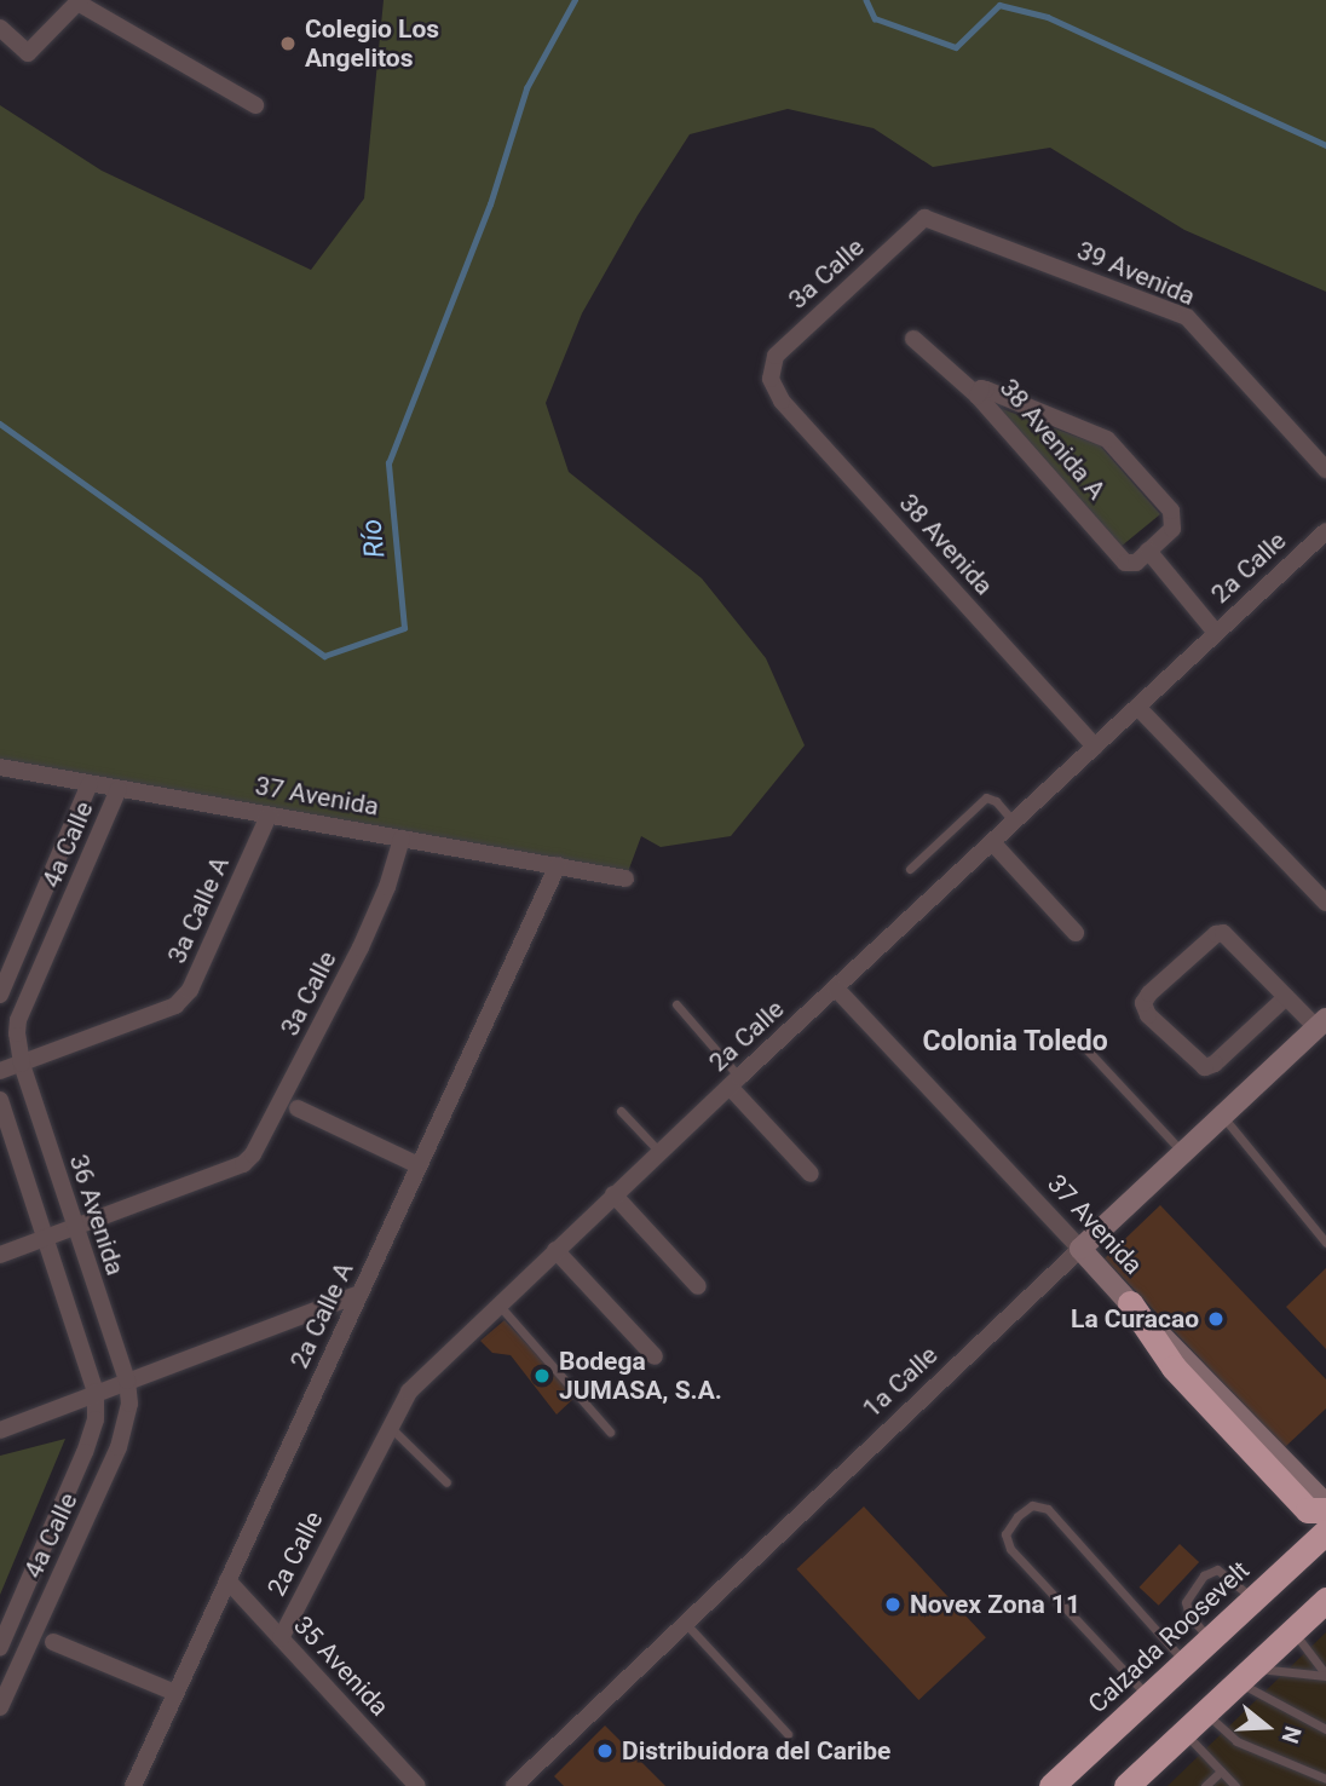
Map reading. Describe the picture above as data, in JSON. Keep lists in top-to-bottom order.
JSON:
{
  "streets": {
    "highway": ["Calzada Roosevelt"],
    "street": [
      "3a Calle",
      "39 Avenida",
      "38 Avenida A",
      "38 Avenida",
      "2a Calle",
      "37 Avenida",
      "4a Calle",
      "3a Calle A",
      "36 Avenida",
      "2a Calle A",
      "1a Calle",
      "35 Avenida"
    ]
  },
  "crossings": [
    ["3a Calle", "39 Avenida"],
    ["3a Calle", "38 Avenida"],
    ["3a Calle", "37 Avenida"],
    ["3a Calle", "36 Avenida"],
    ["38 Avenida", "2a Calle"],
    ["2a Calle", "37 Avenida"],
    ["2a Calle", "35 Avenida"],
    ["37 Avenida", "4a Calle"],
    ["37 Avenida", "3a Calle A"],
    ["37 Avenida", "2a Calle A"],
    ["37 Avenida", "1a Calle"],
    ["4a Calle", "3a Calle A"],
    ["4a Calle", "36 Avenida"],
    ["3a Calle A", "36 Avenida"],
    ["2a Calle A", "35 Avenida"]
  ],
  "districts": ["Colonia Toledo"],
  "water": ["Río"],
  "places": [
    "Colegio Los Angelitos",
    "La Curacao",
    "Bodega JUMASA, S.A.",
    "Novex Zona 11",
    "Distribuidora del Caribe"
  ],
  "north": "right"
}
